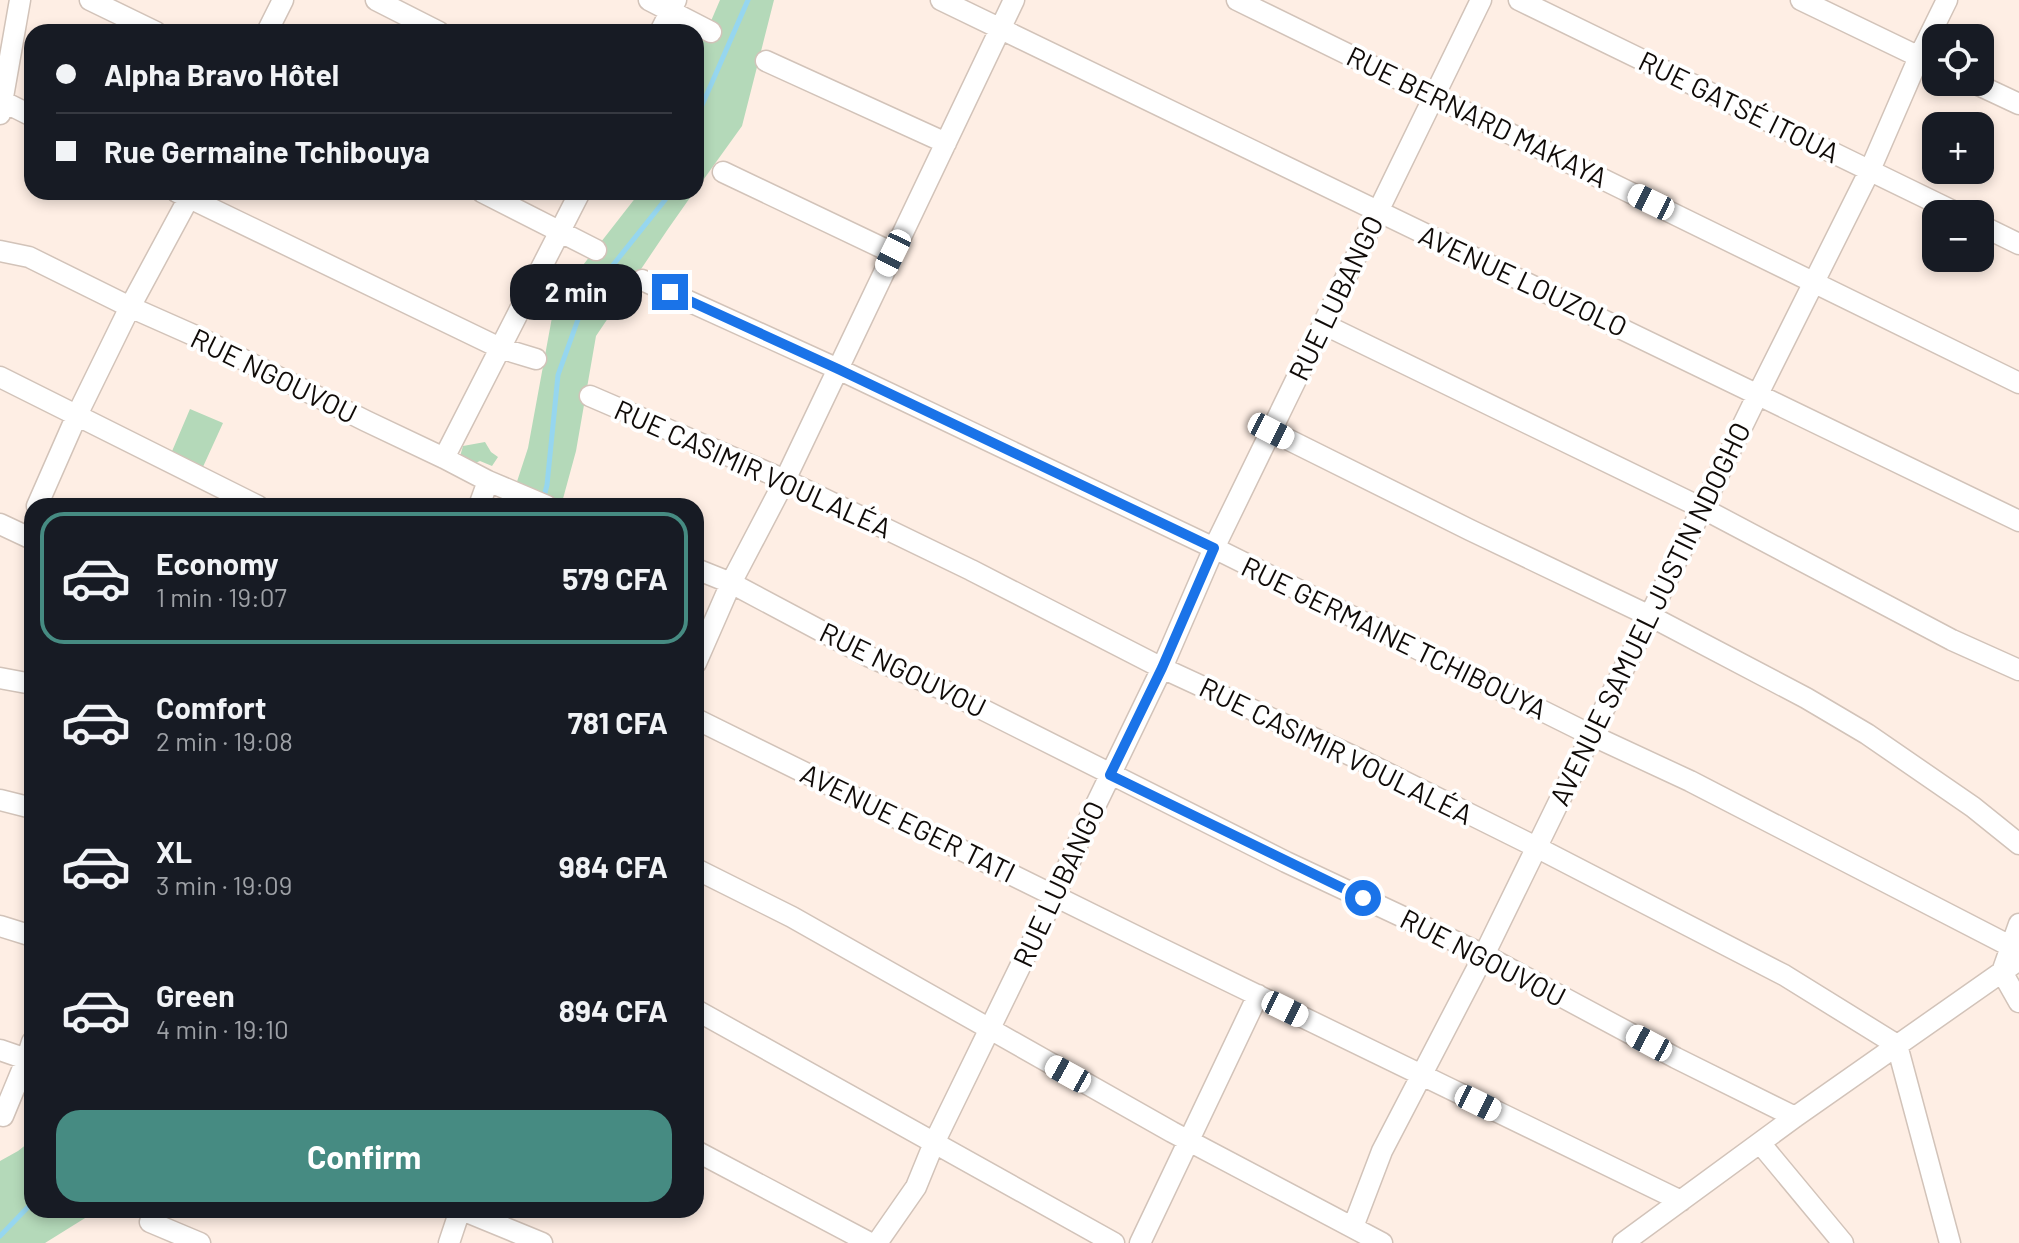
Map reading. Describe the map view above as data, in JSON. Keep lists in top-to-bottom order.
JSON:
{
  "streets": {
    "street": [
      "RUE GATSÉ ITOUA",
      "RUE BERNARD MAKAYA",
      "AVENUE LOUZOLO",
      "RUE LUBANGO",
      "RUE NGOUVOU",
      "RUE CASIMIR VOULALÉA",
      "AVENUE SAMUEL JUSTIN NDOGHO",
      "RUE GERMAINE TCHIBOUYA",
      "AVENUE EGER TATI"
    ]
  },
  "crossings": [
    ["RUE GATSÉ ITOUA", "AVENUE SAMUEL JUSTIN NDOGHO"],
    ["RUE BERNARD MAKAYA", "RUE LUBANGO"],
    ["RUE BERNARD MAKAYA", "AVENUE SAMUEL JUSTIN NDOGHO"],
    ["AVENUE LOUZOLO", "RUE LUBANGO"],
    ["AVENUE LOUZOLO", "AVENUE SAMUEL JUSTIN NDOGHO"],
    ["RUE LUBANGO", "RUE NGOUVOU"],
    ["RUE LUBANGO", "RUE CASIMIR VOULALÉA"],
    ["RUE LUBANGO", "RUE GERMAINE TCHIBOUYA"],
    ["RUE LUBANGO", "AVENUE EGER TATI"],
    ["RUE NGOUVOU", "AVENUE SAMUEL JUSTIN NDOGHO"],
    ["RUE CASIMIR VOULALÉA", "AVENUE SAMUEL JUSTIN NDOGHO"],
    ["AVENUE SAMUEL JUSTIN NDOGHO", "RUE GERMAINE TCHIBOUYA"],
    ["AVENUE SAMUEL JUSTIN NDOGHO", "AVENUE EGER TATI"]
  ],
  "page": {
    "map_buttons": ["+", "−"],
    "banner": ["Alpha Bravo Hôtel", "Rue Germaine Tchibouya"],
    "bubble": "2 min",
    "list": [
      {
        "name": "Economy",
        "note": "1 min · 19:07",
        "value": "579 CFA"
      },
      {
        "name": "Comfort",
        "note": "2 min · 19:08",
        "value": "781 CFA"
      },
      {
        "name": "XL",
        "note": "3 min · 19:09",
        "value": "984 CFA"
      },
      {
        "name": "Green",
        "note": "4 min · 19:10",
        "value": "894 CFA"
      }
    ],
    "buttons": "Confirm"
  }
}
